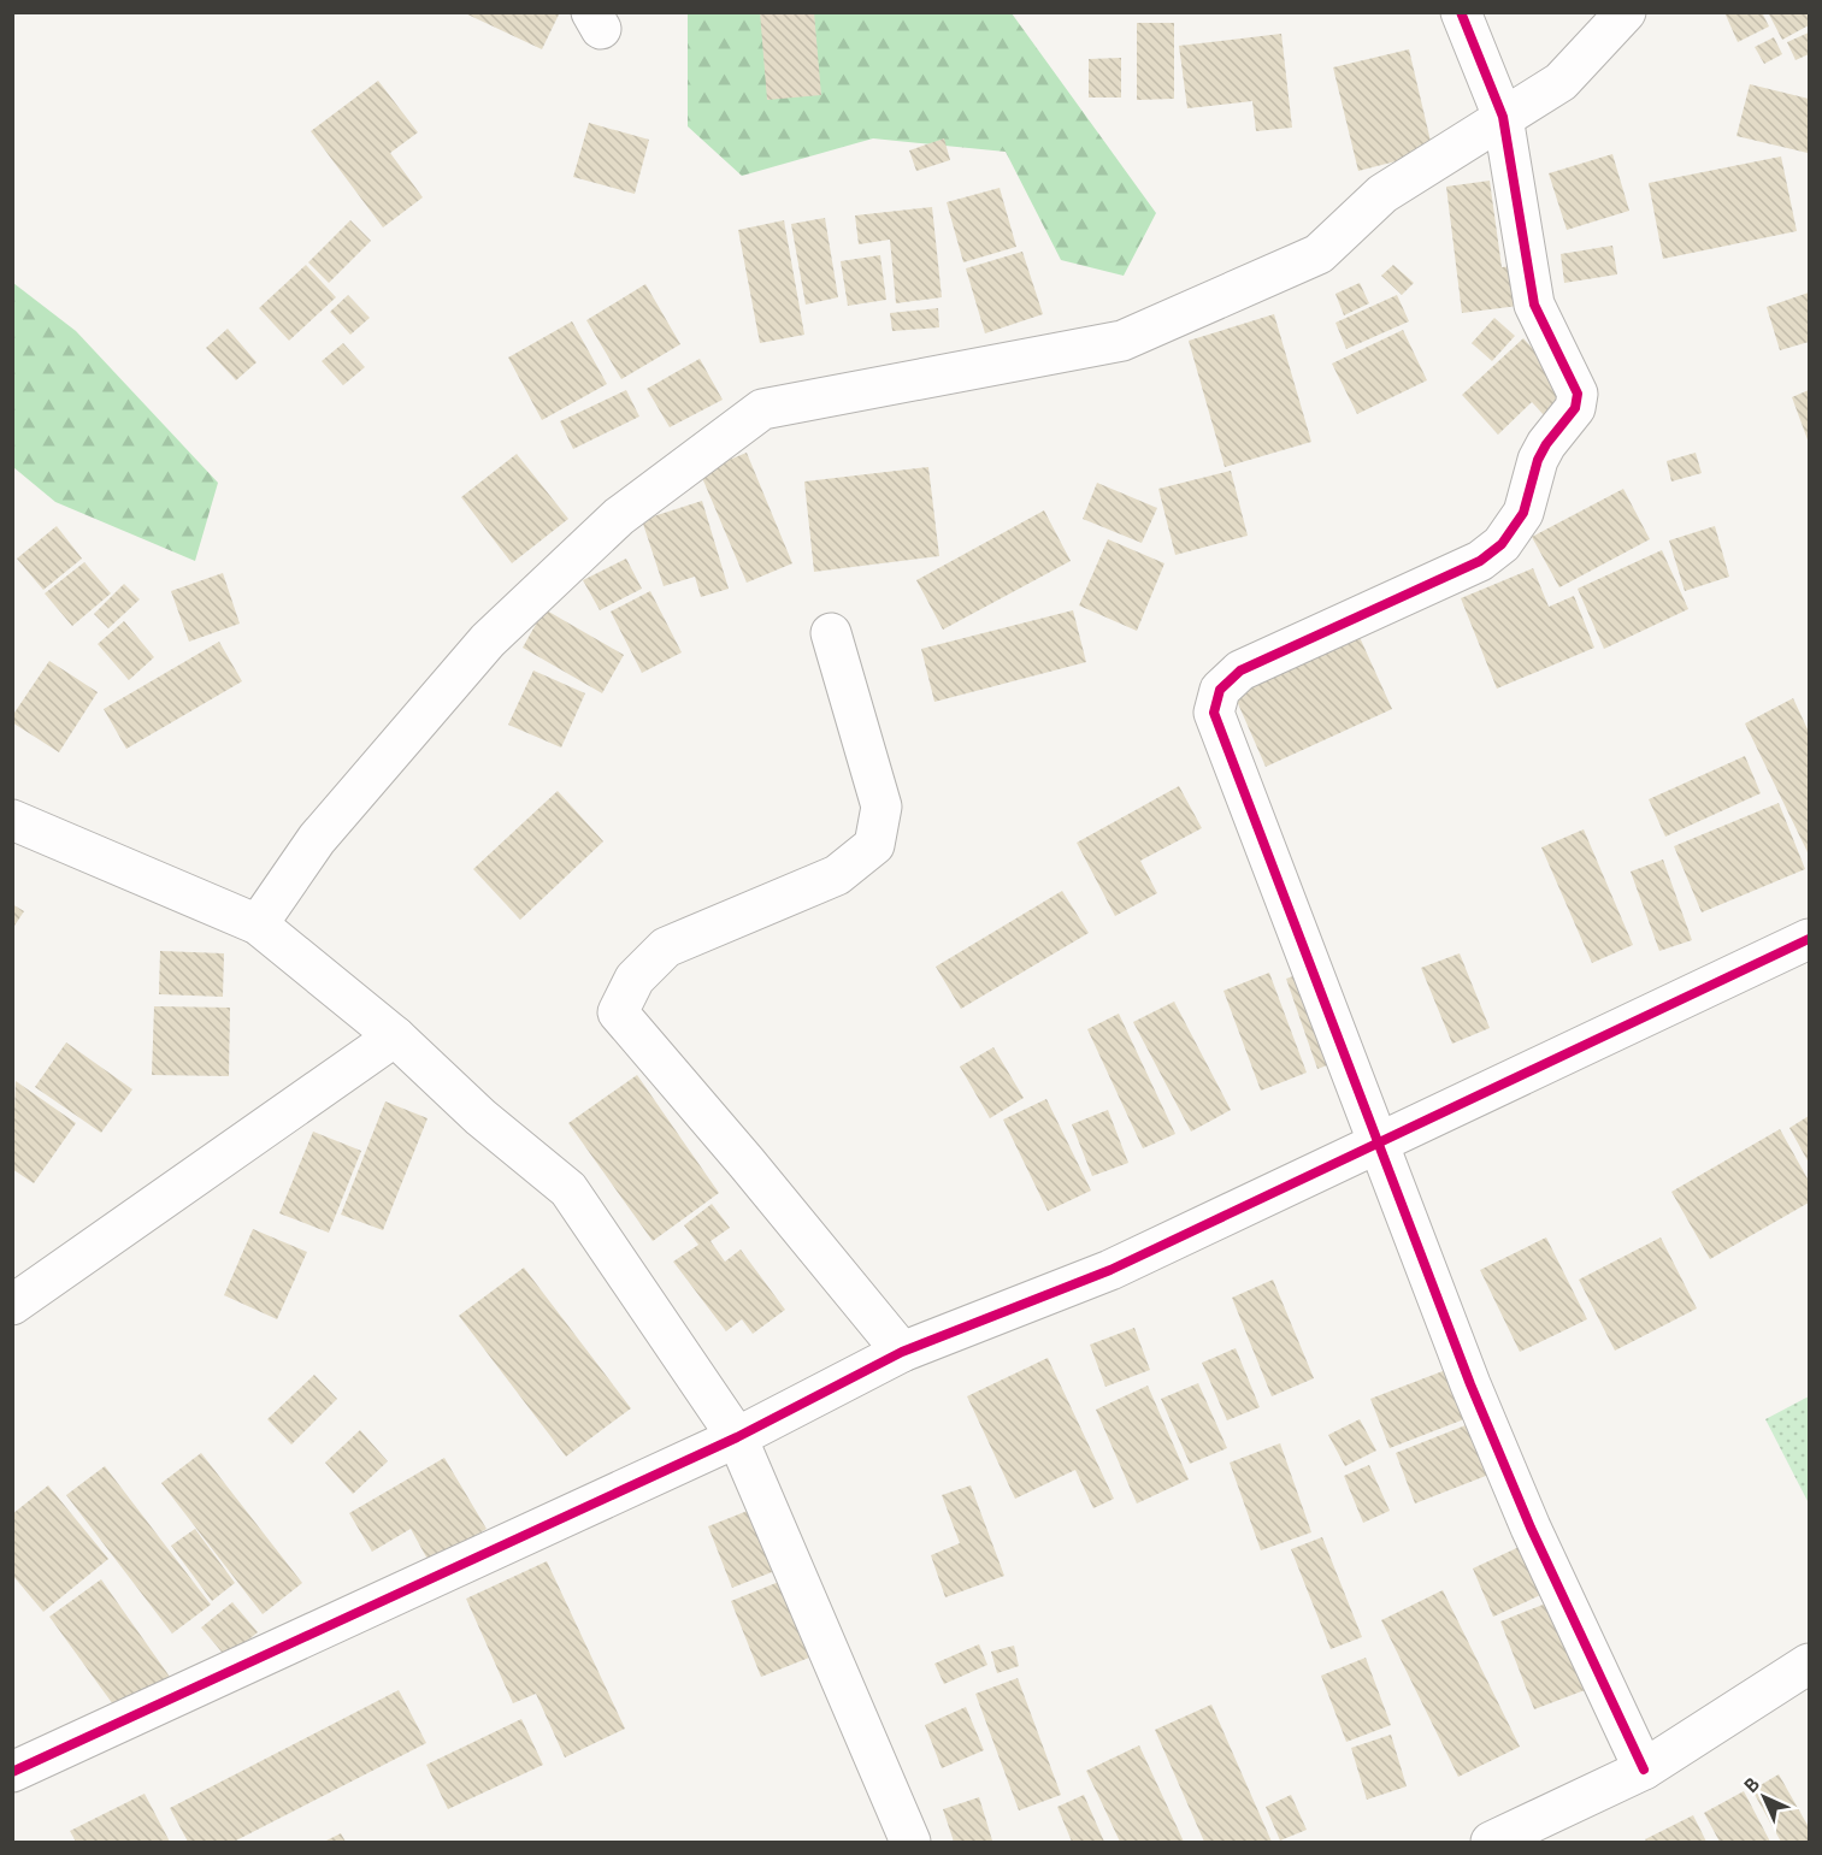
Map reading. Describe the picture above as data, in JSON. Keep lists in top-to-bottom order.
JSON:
{
  "north": "top left"
}
